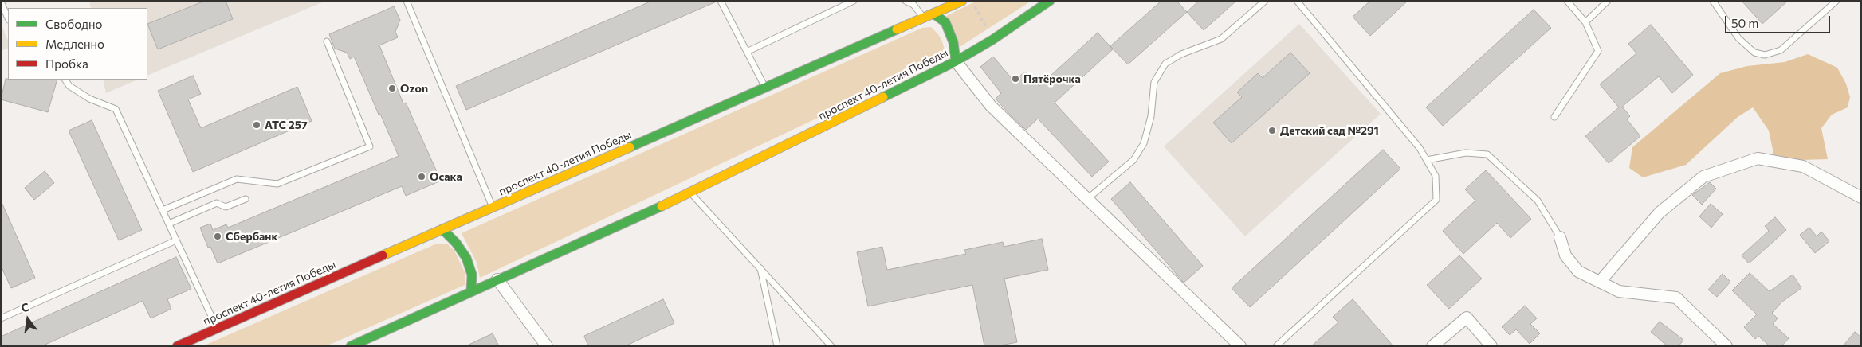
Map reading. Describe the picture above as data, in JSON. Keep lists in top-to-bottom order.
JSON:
{
  "streets": {
    "main road": ["проспект 40-летия Победы"]
  },
  "places": [
    "Пятёрочка",
    "Ozon",
    "АТС 257",
    "Детский сад №291",
    "Осака",
    "Сбербанк"
  ],
  "legend": ["Свободно", "Медленно", "Пробка"],
  "scale_bar": "50 m",
  "north": "top"
}
